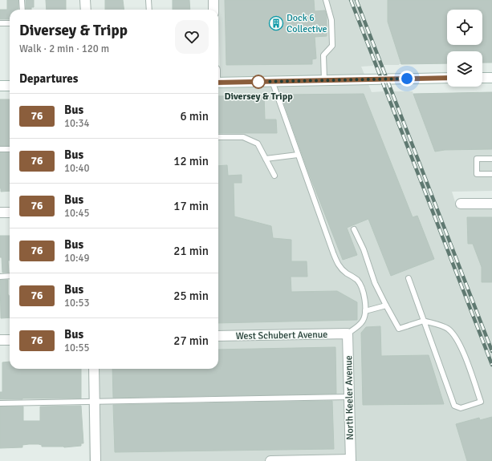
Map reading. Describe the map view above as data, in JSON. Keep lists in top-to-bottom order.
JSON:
{
  "streets": {
    "street": ["West Schubert Avenue", "North Keeler Avenue"]
  },
  "crossings": [
    ["West Schubert Avenue", "North Keeler Avenue"]
  ],
  "places": {
    "building": ["Dock 6 Collective"],
    "other": ["Diversey & Tripp"]
  },
  "lines": ["bus line 76"],
  "page": {
    "heading": [
      ["Diversey & Tripp", "Walk · 2 min · 120 m"],
      "Departures"
    ],
    "list": [
      {
        "mark": "76",
        "name": "Bus",
        "note": "10:34",
        "value": "6 min"
      },
      {
        "mark": "76",
        "name": "Bus",
        "note": "10:40",
        "value": "12 min"
      },
      {
        "mark": "76",
        "name": "Bus",
        "note": "10:45",
        "value": "17 min"
      },
      {
        "mark": "76",
        "name": "Bus",
        "note": "10:49",
        "value": "21 min"
      },
      {
        "mark": "76",
        "name": "Bus",
        "note": "10:53",
        "value": "25 min"
      },
      {
        "mark": "76",
        "name": "Bus",
        "note": "10:55",
        "value": "27 min"
      }
    ]
  }
}
